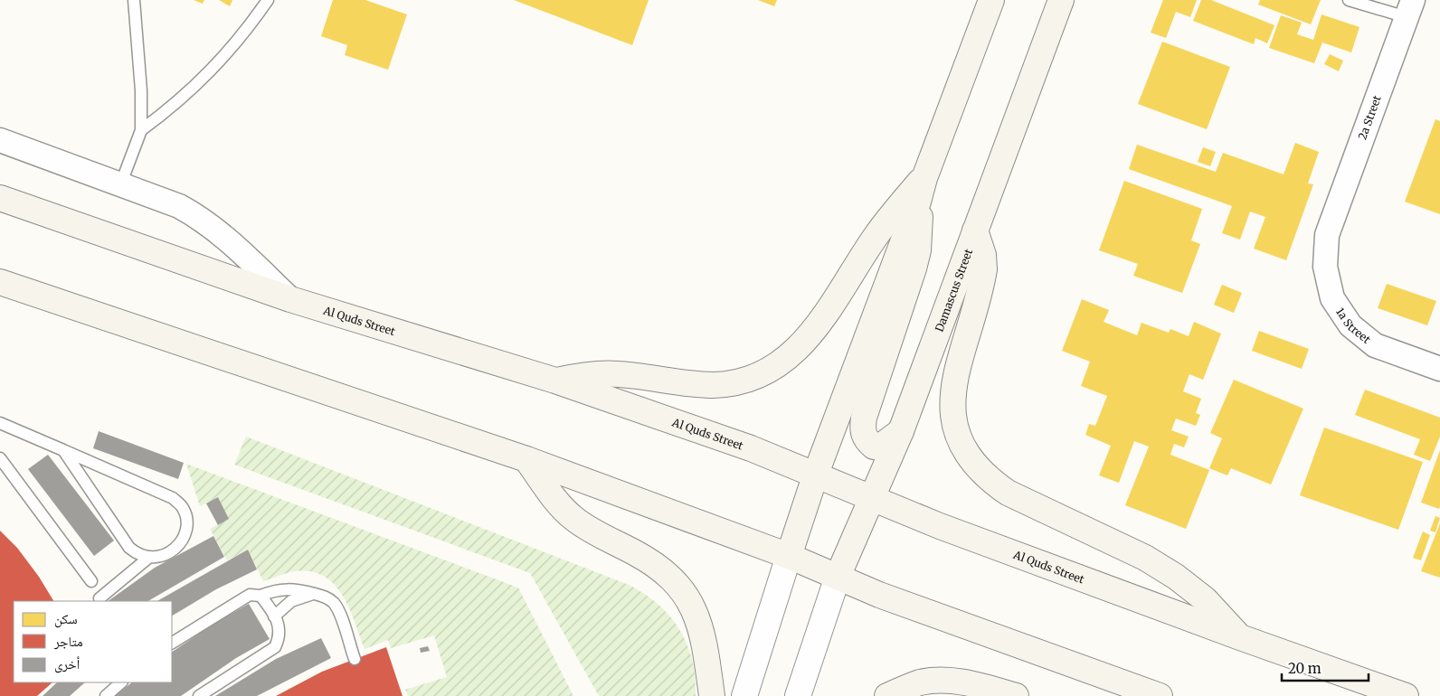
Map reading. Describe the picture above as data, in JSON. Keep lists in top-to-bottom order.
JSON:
{
  "streets": {
    "main road": ["Damascus Street", "Al Quds Street"],
    "street": ["2a Street", "1a Street"]
  },
  "crossings": [
    ["2a Street", "1a Street"],
    ["Damascus Street", "Al Quds Street"]
  ],
  "legend": ["سكن", "متاجر", "أخرى"],
  "scale_bar": "20 m"
}
